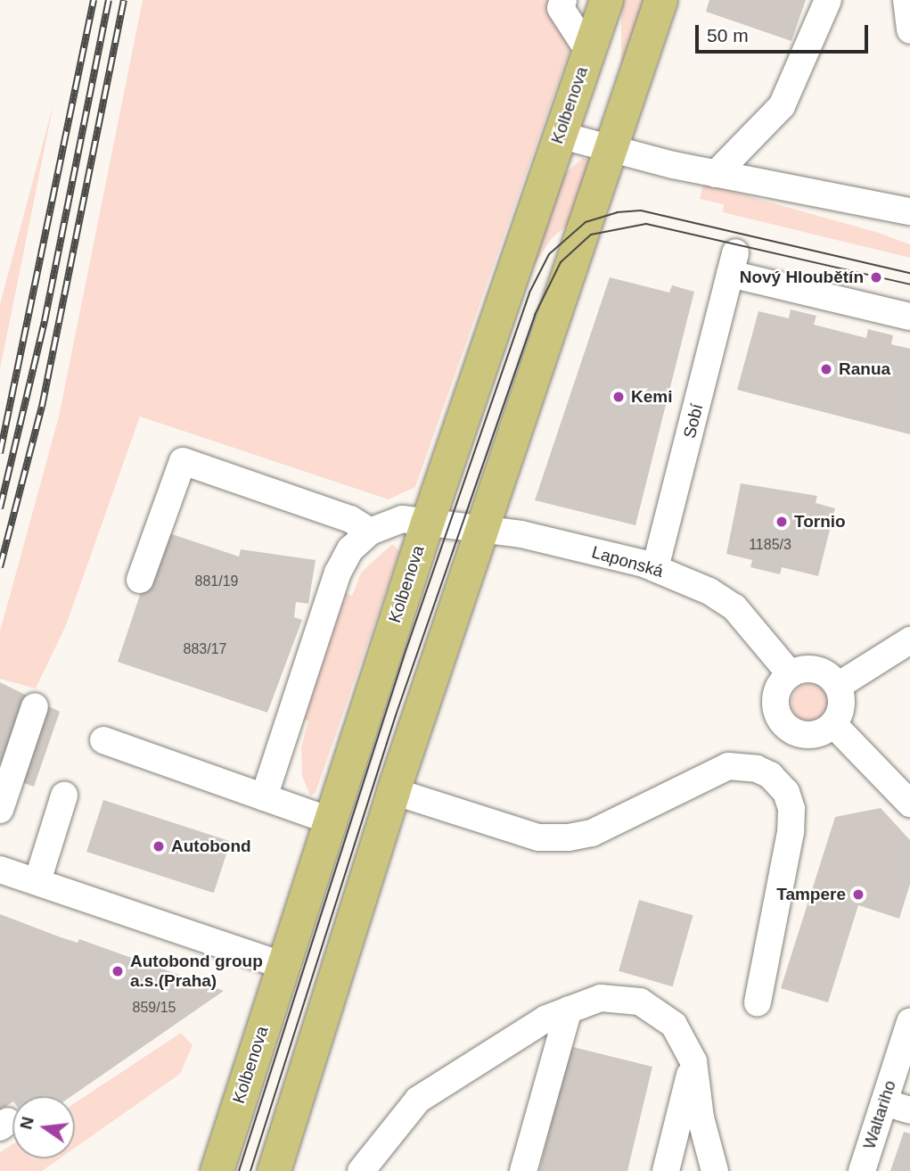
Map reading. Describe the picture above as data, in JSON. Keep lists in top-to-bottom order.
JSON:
{
  "streets": {
    "main road": ["Kolbenova"],
    "street": ["Sobí", "Laponská", "Waltariho"]
  },
  "crossings": [
    ["Kolbenova", "Laponská"],
    ["Sobí", "Laponská"]
  ],
  "places": [
    "Nový Hloubětín",
    "Ranua",
    "Kemi",
    "Tornio",
    "Autobond",
    "Tampere",
    "Autobond group a.s.(Praha)"
  ],
  "house_numbers": [
    "1185/3",
    "881/19",
    "883/17",
    "859/15"
  ],
  "scale_bar": "50 m",
  "north": "left"
}
